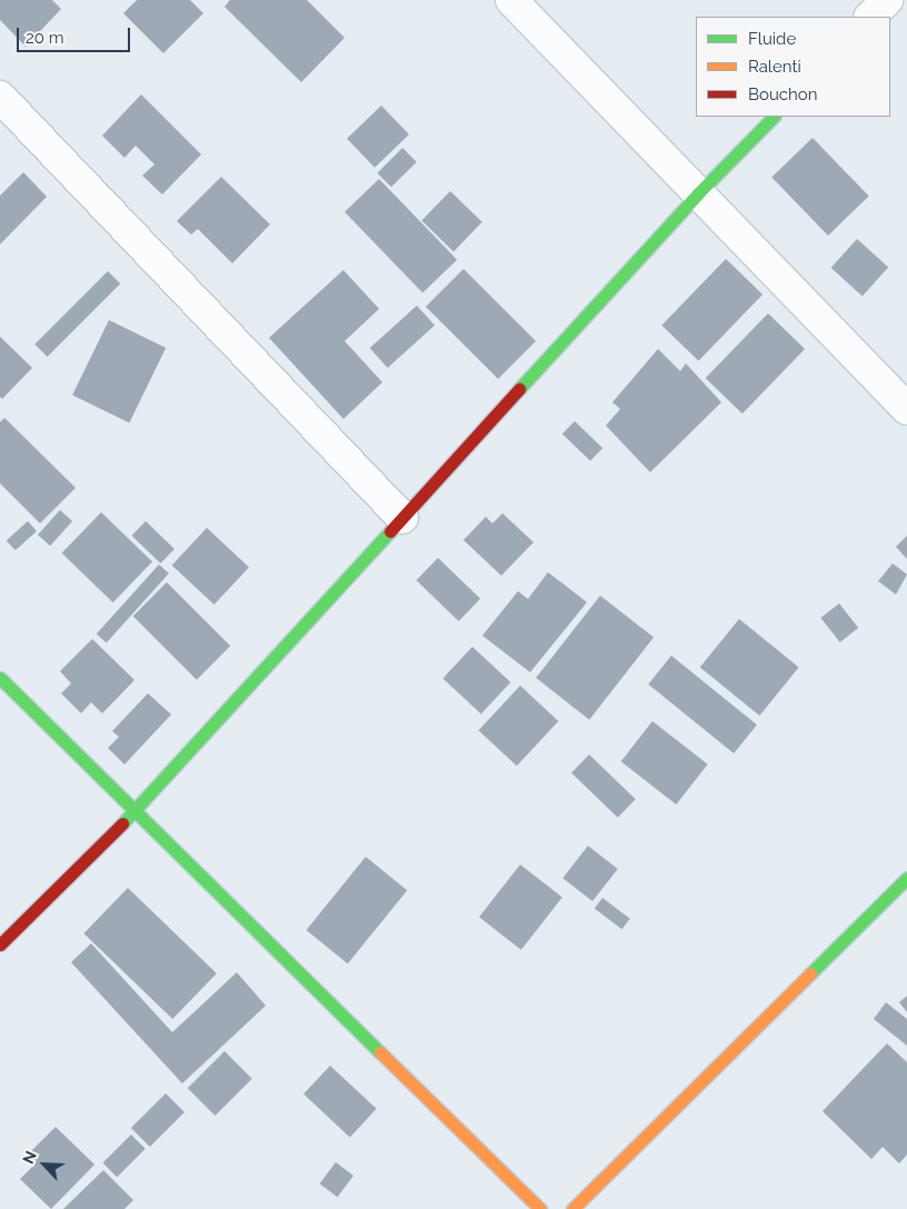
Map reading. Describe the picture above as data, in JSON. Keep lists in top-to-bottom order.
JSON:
{
  "legend": ["Fluide", "Ralenti", "Bouchon"],
  "scale_bar": "20 m",
  "north": "top left"
}
